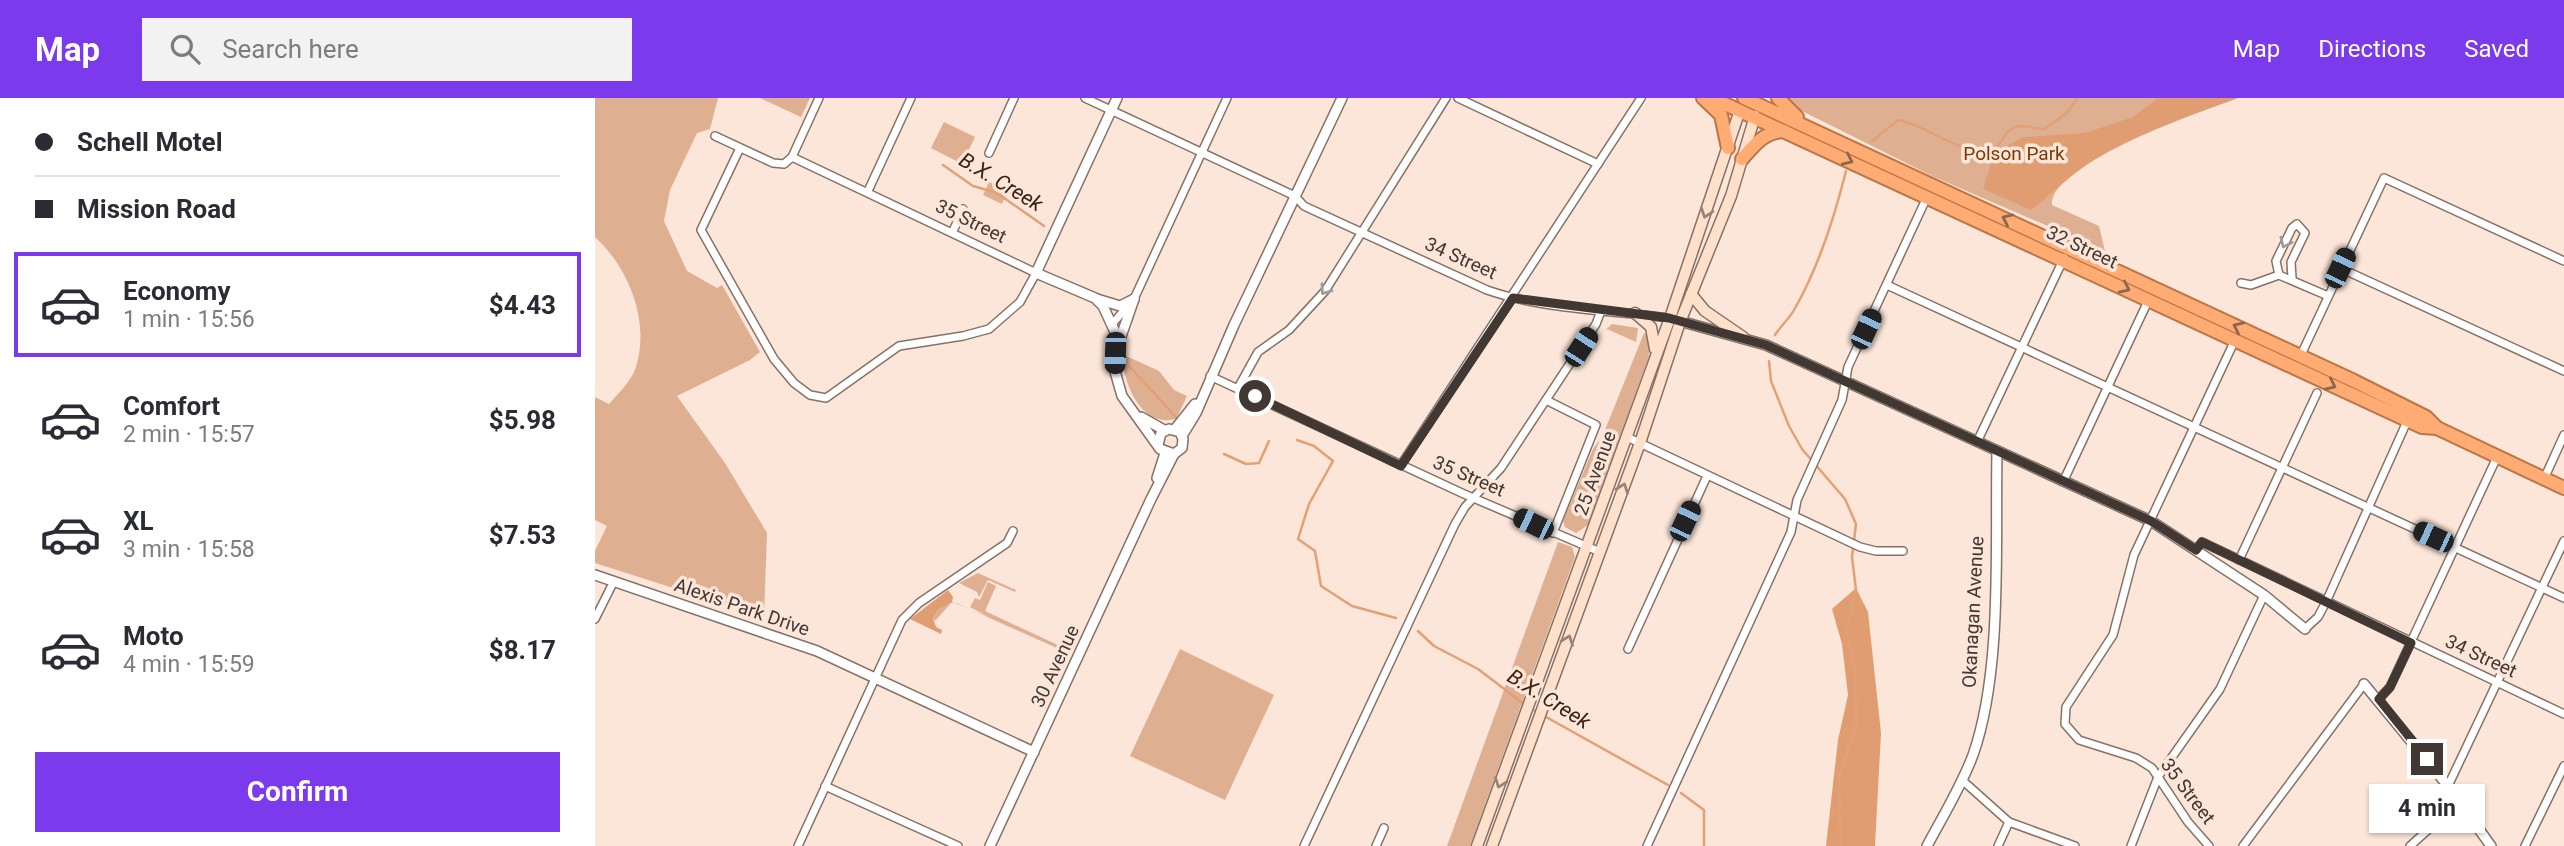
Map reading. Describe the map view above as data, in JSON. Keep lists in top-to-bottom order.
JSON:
{
  "streets": {
    "highway": ["32 Street"],
    "main road": ["25 Avenue"],
    "street": [
      "35 Street",
      "34 Street",
      "Alexis Park Drive",
      "Okanagan Avenue",
      "30 Avenue"
    ]
  },
  "crossings": [
    ["35 Street", "34 Street"],
    ["35 Street", "25 Avenue"],
    ["32 Street", "25 Avenue"],
    ["34 Street", "25 Avenue"],
    ["34 Street", "Okanagan Avenue"],
    ["Alexis Park Drive", "30 Avenue"]
  ],
  "water": ["B.X. Creek"],
  "parks": ["Polson Park"],
  "page": {
    "header": "Map",
    "search": "Search here",
    "nav": ["Map", "Directions", "Saved"],
    "banner": ["Schell Motel", "Mission Road"],
    "list": [
      {
        "name": "Economy",
        "note": "1 min · 15:56",
        "value": "$4.43"
      },
      {
        "name": "Comfort",
        "note": "2 min · 15:57",
        "value": "$5.98"
      },
      {
        "name": "XL",
        "note": "3 min · 15:58",
        "value": "$7.53"
      },
      {
        "name": "Moto",
        "note": "4 min · 15:59",
        "value": "$8.17"
      }
    ],
    "buttons": "Confirm",
    "bubble": "4 min"
  }
}
